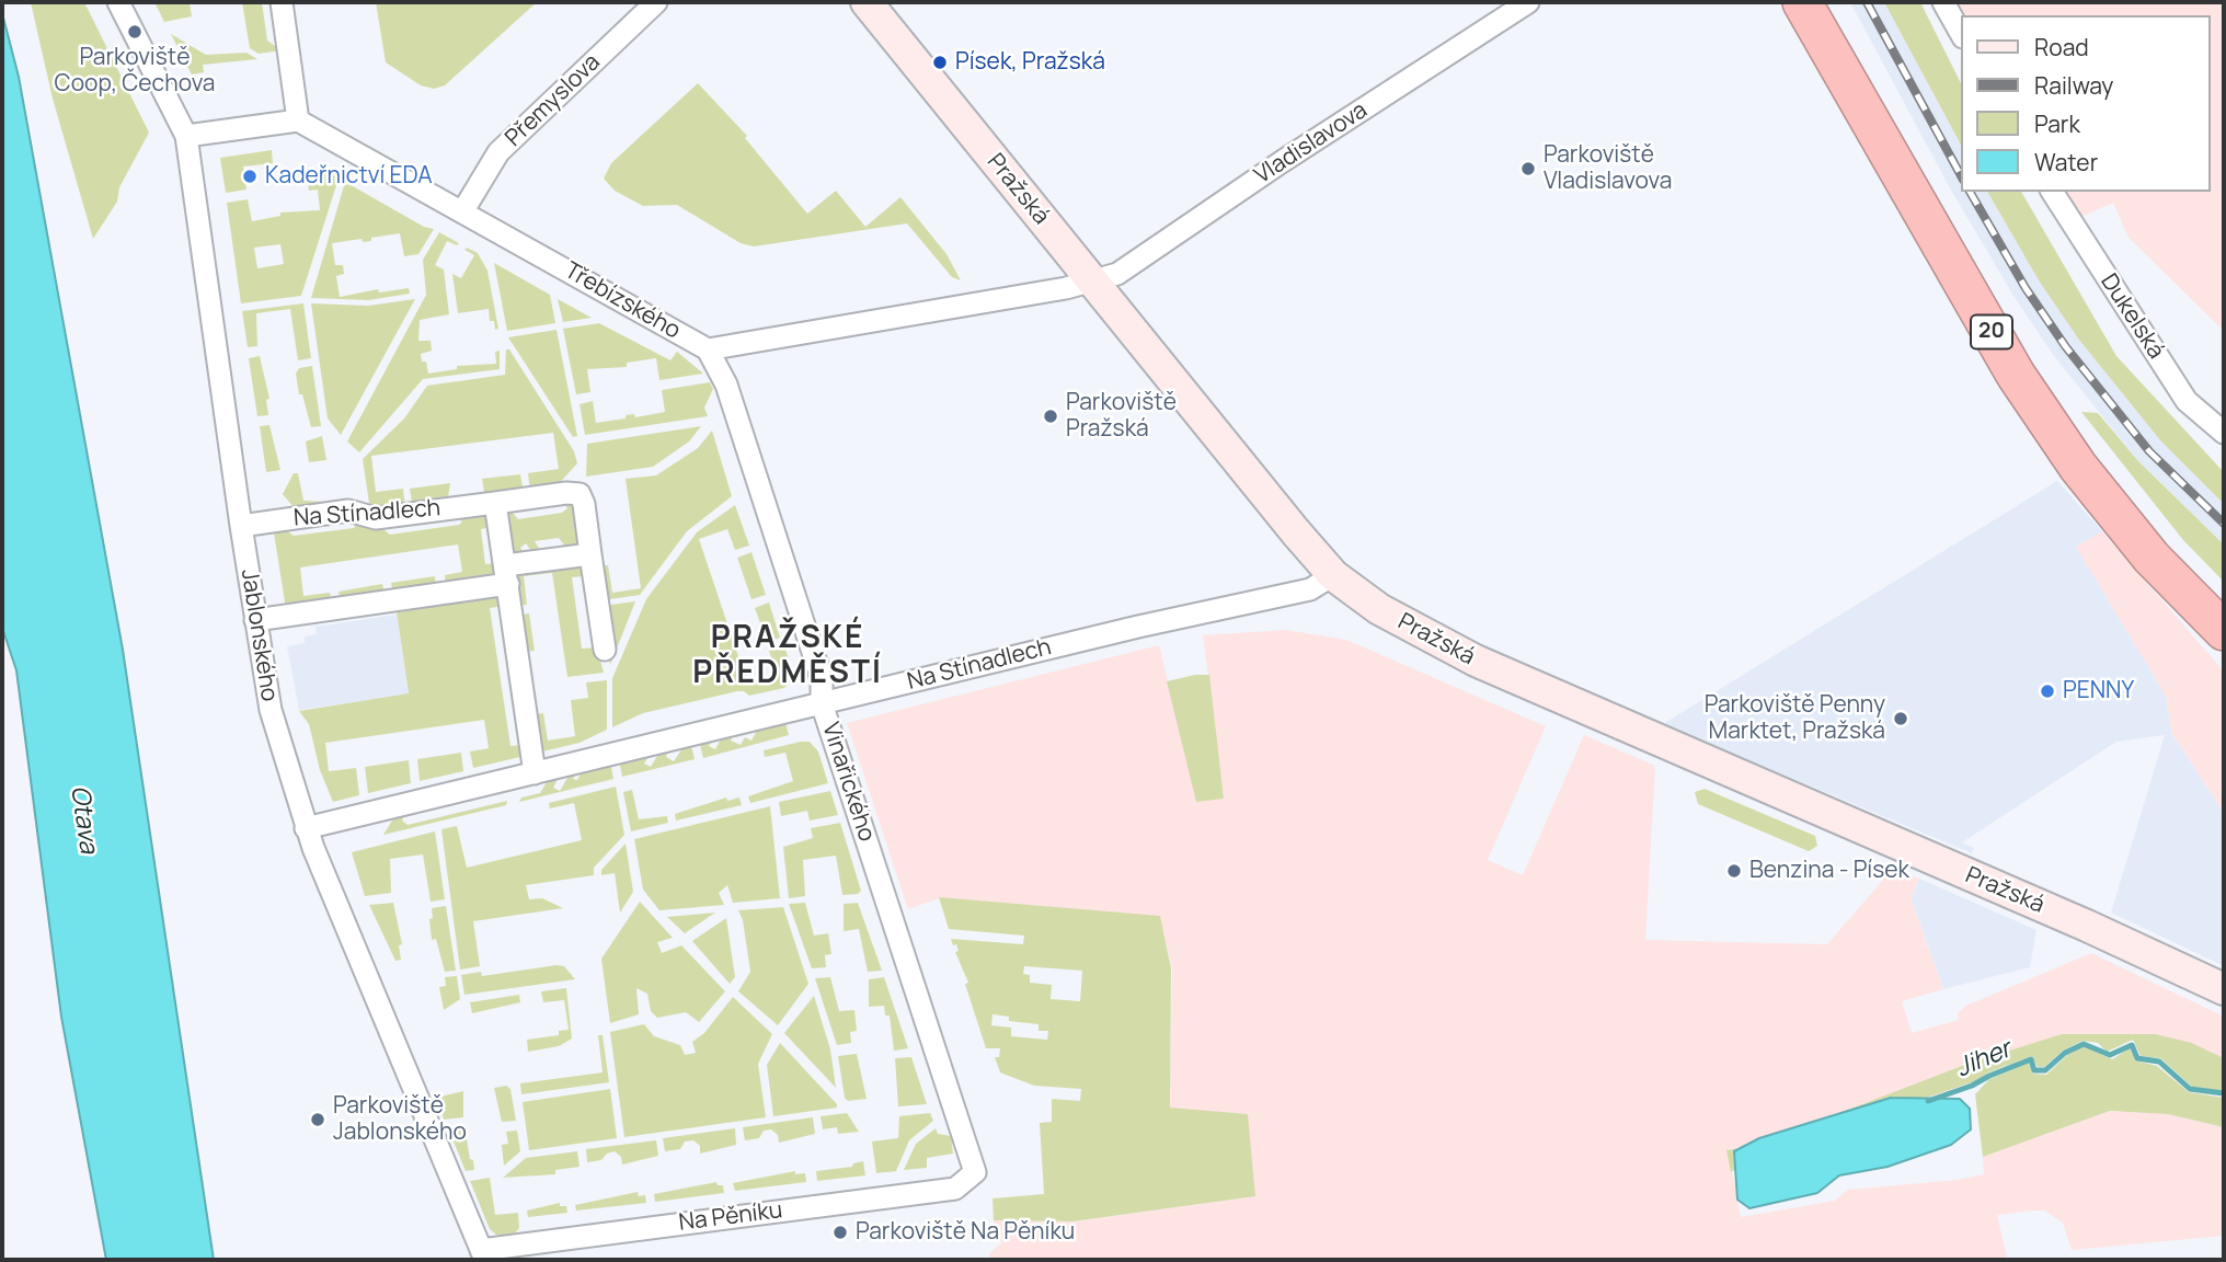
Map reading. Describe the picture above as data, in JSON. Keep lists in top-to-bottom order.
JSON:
{
  "streets": {
    "highway": ["20"],
    "street": [
      "Přemyslova",
      "Vladislavova",
      "Pražská",
      "Třebízského",
      "Dukelská",
      "Na Stínadlech",
      "Jablonského",
      "Vinařického",
      "Na Pěníku"
    ]
  },
  "crossings": [
    ["Přemyslova", "Třebízského"],
    ["Vladislavova", "Pražská"],
    ["Vladislavova", "Třebízského"],
    ["Pražská", "Třebízského"],
    ["Pražská", "Na Stínadlech"],
    ["Třebízského", "Vinařického"],
    ["Na Stínadlech", "Jablonského"],
    ["Na Stínadlech", "Vinařického"],
    ["Jablonského", "Na Pěníku"],
    ["Vinařického", "Na Pěníku"]
  ],
  "districts": ["PRAŽSKÉ PŘEDMĚSTÍ"],
  "water": ["Otava", "Jiher"],
  "places": [
    "Parkoviště Coop, Čechova",
    "Písek, Pražská",
    "Parkoviště Vladislavova",
    "Kadeřnictví EDA",
    "Parkoviště Pražská",
    "PENNY",
    "Parkoviště Penny Marktet, Pražská",
    "Benzina - Písek",
    "Parkoviště Jablonského",
    "Parkoviště Na Pěníku"
  ],
  "legend": [
    "Road",
    "Railway",
    "Park",
    "Water"
  ]
}
